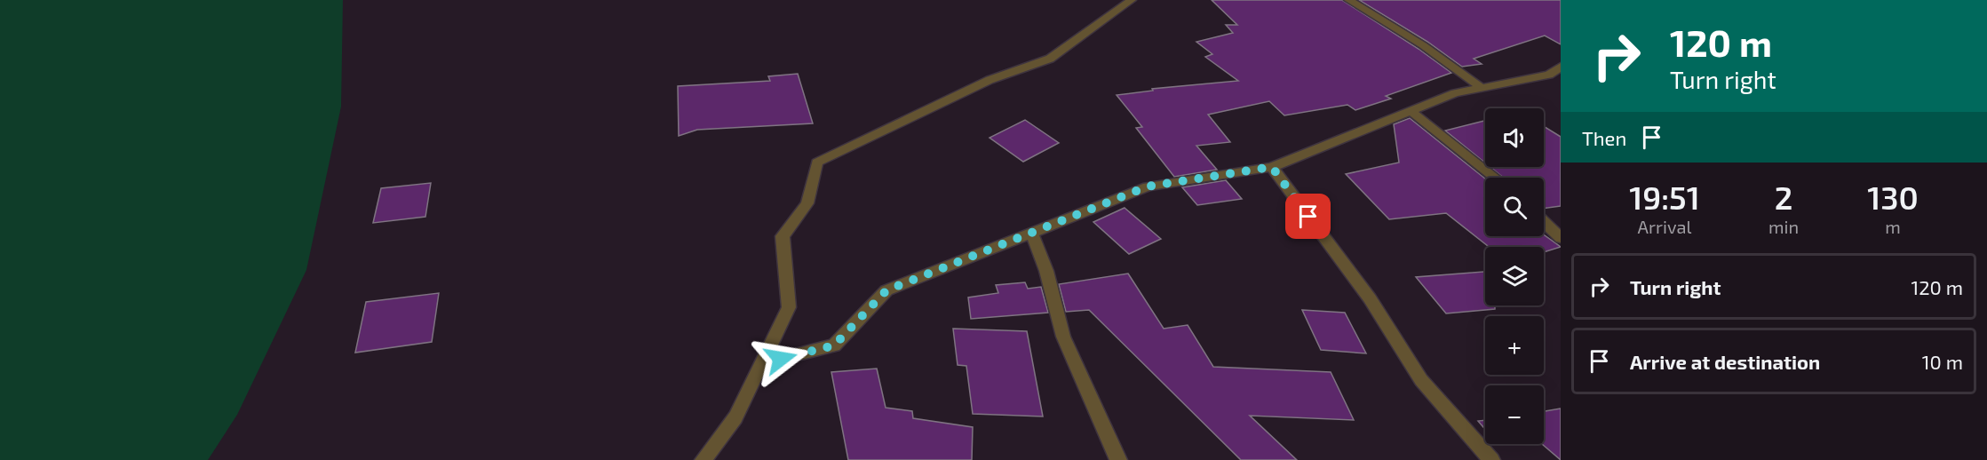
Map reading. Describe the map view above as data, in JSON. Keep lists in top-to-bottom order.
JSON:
{
  "page": {
    "turn": ["120 m", "Turn right"],
    "map_buttons": ["+", "−"],
    "then": "Then",
    "eta": [
      "19:51",
      "Arrival",
      "2",
      "min",
      "130",
      "m"
    ],
    "list": [
      {
        "name": "Turn right",
        "value": "120 m"
      },
      {
        "name": "Arrive at destination",
        "value": "10 m"
      }
    ]
  }
}
